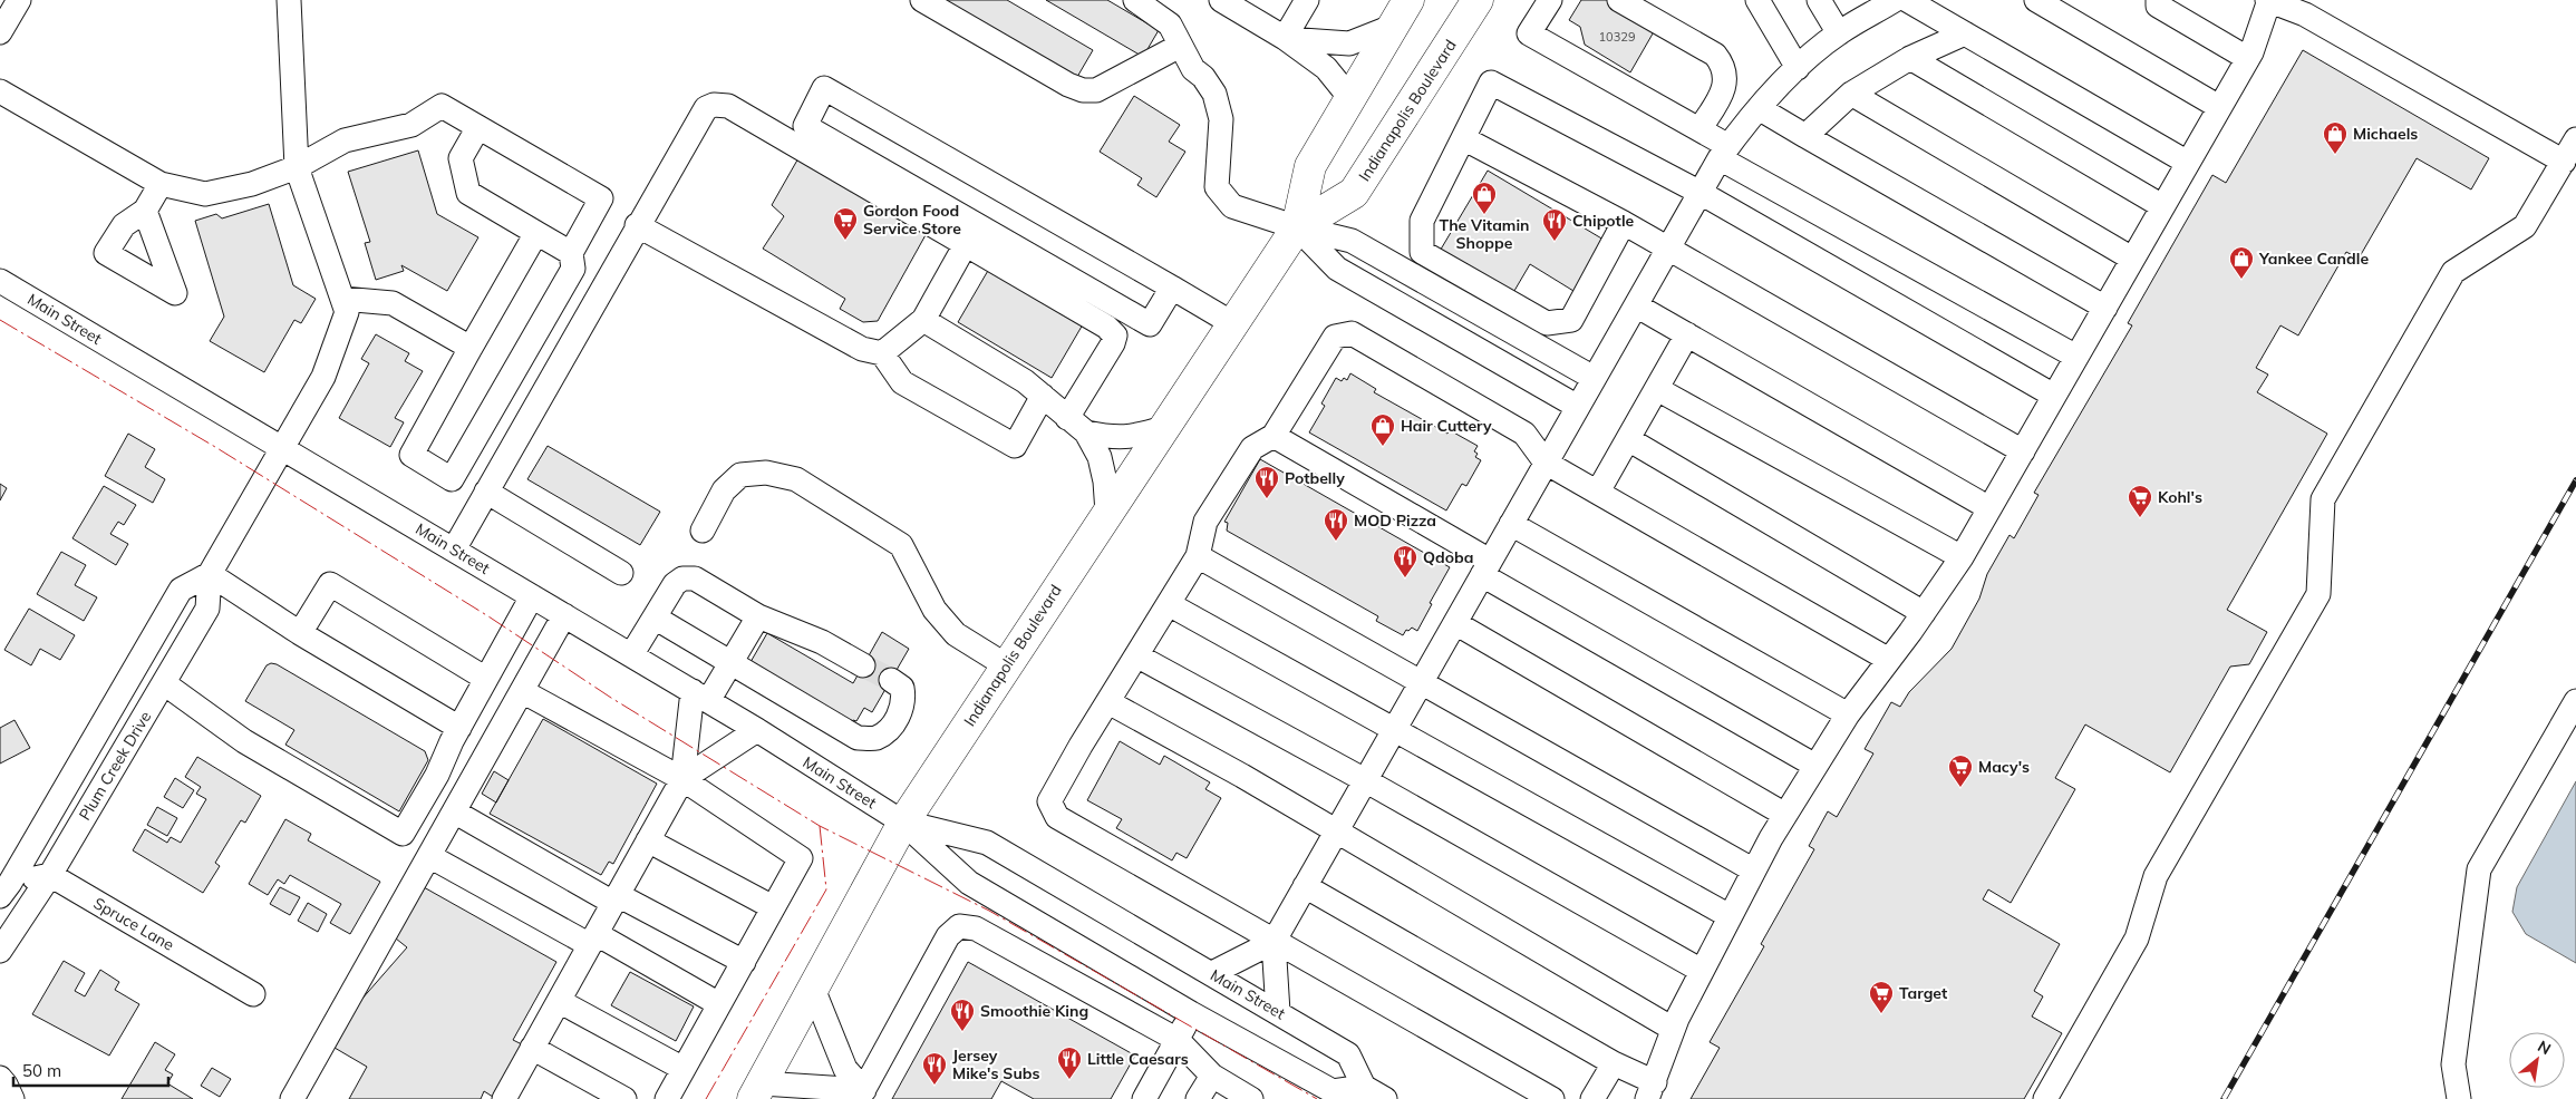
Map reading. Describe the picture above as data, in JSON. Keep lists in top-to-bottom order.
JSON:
{
  "streets": {
    "highway": ["Indianapolis Boulevard"],
    "street": ["Main Street", "Plum Creek Drive", "Spruce Lane"]
  },
  "crossings": [
    ["Indianapolis Boulevard", "Main Street"],
    ["Main Street", "Plum Creek Drive"],
    ["Plum Creek Drive", "Spruce Lane"]
  ],
  "places": {
    "shop": [
      "Michaels",
      "The Vitamin Shoppe",
      "Yankee Candle",
      "Hair Cuttery"
    ],
    "supermarket": [
      "Gordon Food Service Store",
      "Kohl's",
      "Macy's",
      "Target"
    ],
    "restaurant": [
      "Chipotle",
      "Potbelly",
      "MOD Pizza",
      "Qdoba",
      "Smoothie King",
      "Little Caesars",
      "Jersey Mike's Subs"
    ]
  },
  "house_numbers": ["10329"],
  "scale_bar": "50 m",
  "north": "top right"
}
